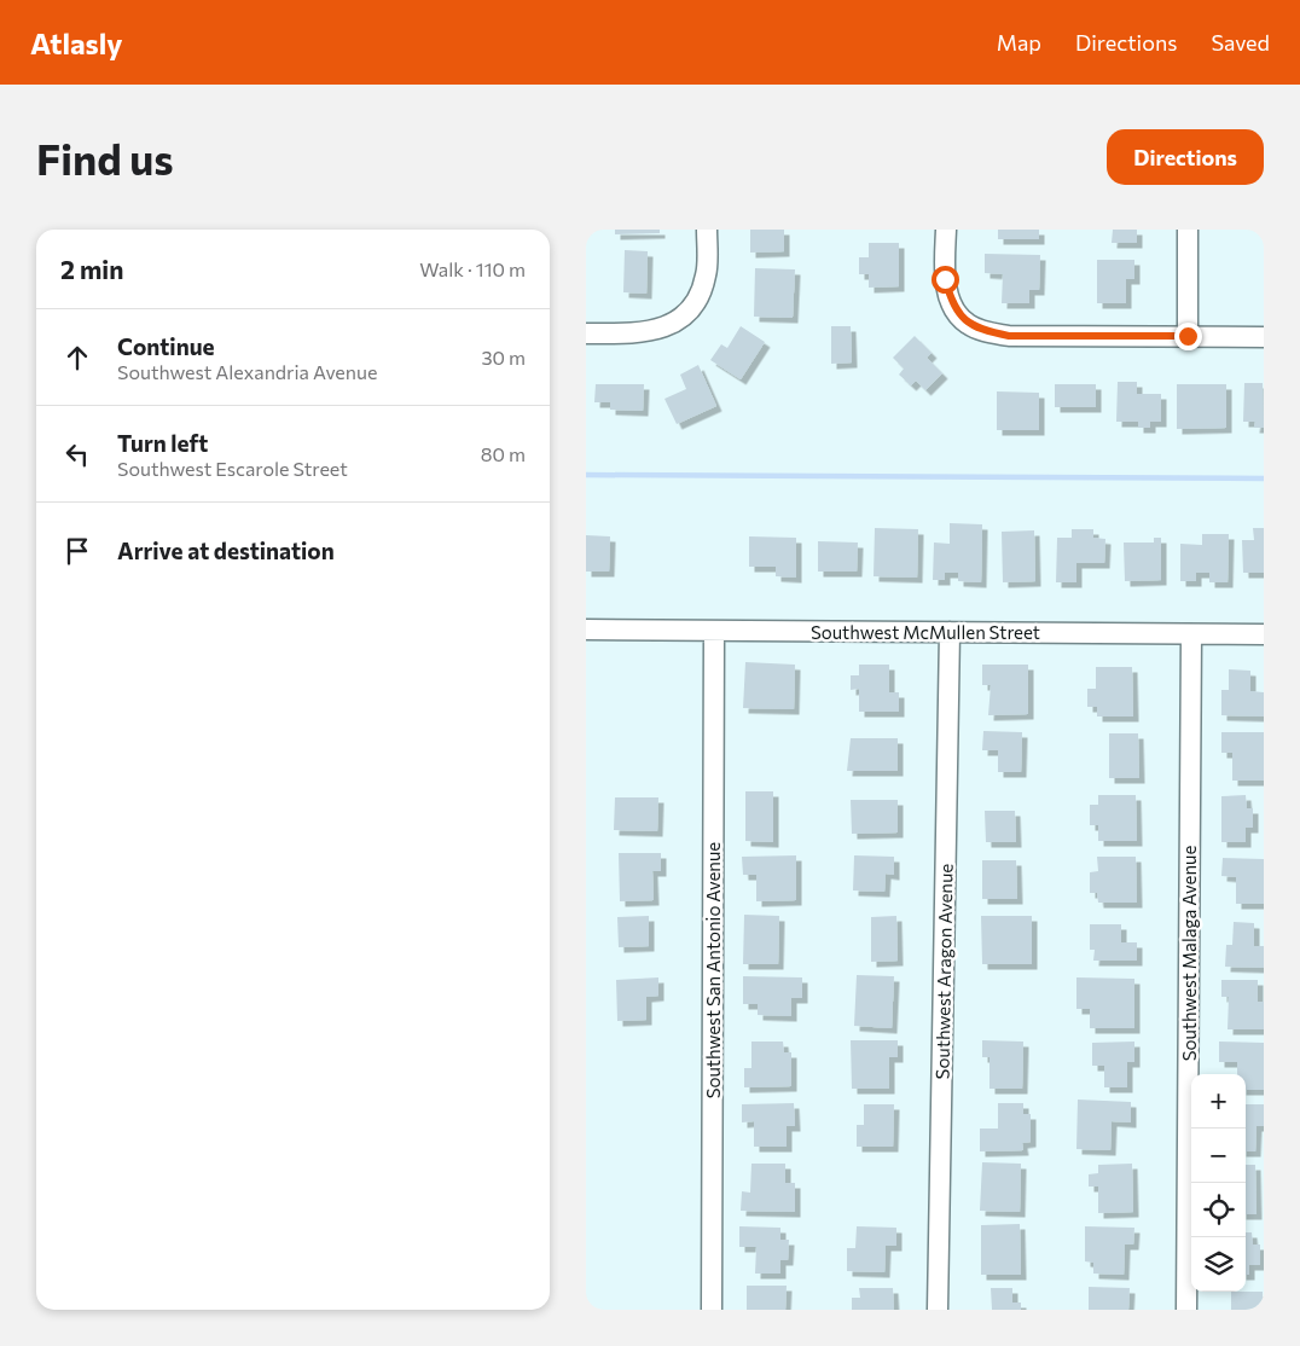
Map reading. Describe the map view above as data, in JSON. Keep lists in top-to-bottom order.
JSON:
{
  "streets": {
    "street": [
      "Southwest McMullen Street",
      "Southwest Malaga Avenue",
      "Southwest San Antonio Avenue",
      "Southwest Aragon Avenue"
    ]
  },
  "crossings": [
    ["Southwest McMullen Street", "Southwest Malaga Avenue"],
    ["Southwest McMullen Street", "Southwest San Antonio Avenue"],
    ["Southwest McMullen Street", "Southwest Aragon Avenue"]
  ],
  "page": {
    "header": "Atlasly",
    "nav": ["Map", "Directions", "Saved"],
    "buttons": "Directions",
    "title": "Find us",
    "heading": ["2 min", "Walk · 110 m"],
    "list": [
      ["Continue", "Southwest Alexandria Avenue", "30 m"],
      ["Turn left", "Southwest Escarole Street", "80 m"],
      "Arrive at destination"
    ],
    "map_buttons": ["+", "−"]
  }
}
